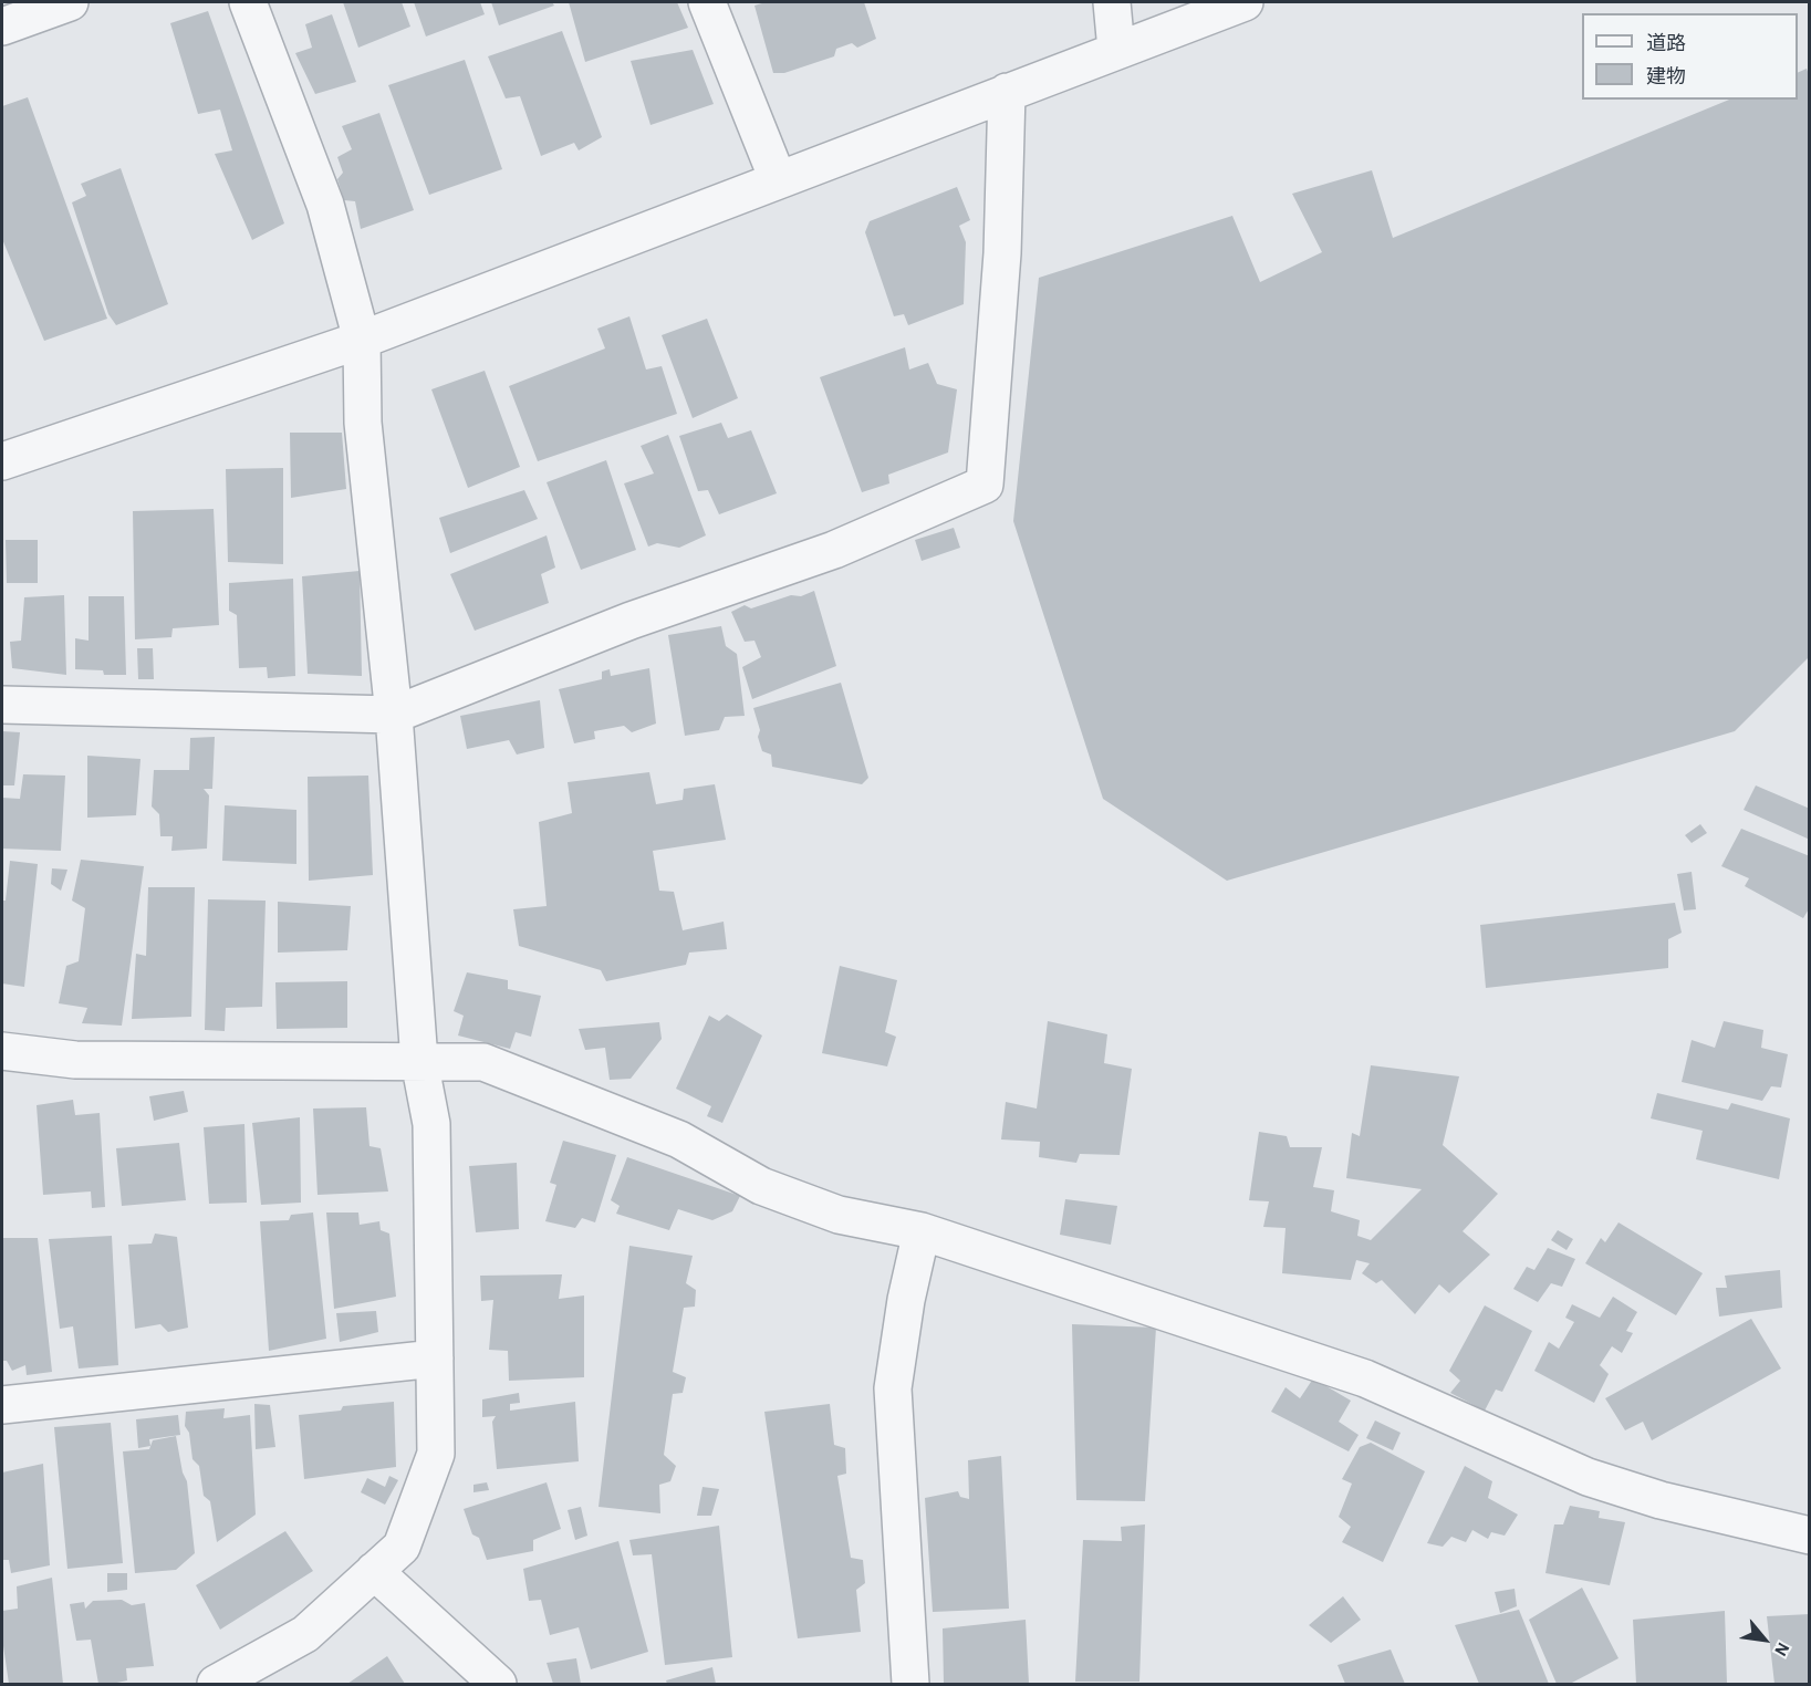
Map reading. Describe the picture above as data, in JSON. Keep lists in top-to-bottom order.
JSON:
{
  "legend": ["道路", "建物"],
  "north": "bottom right"
}
